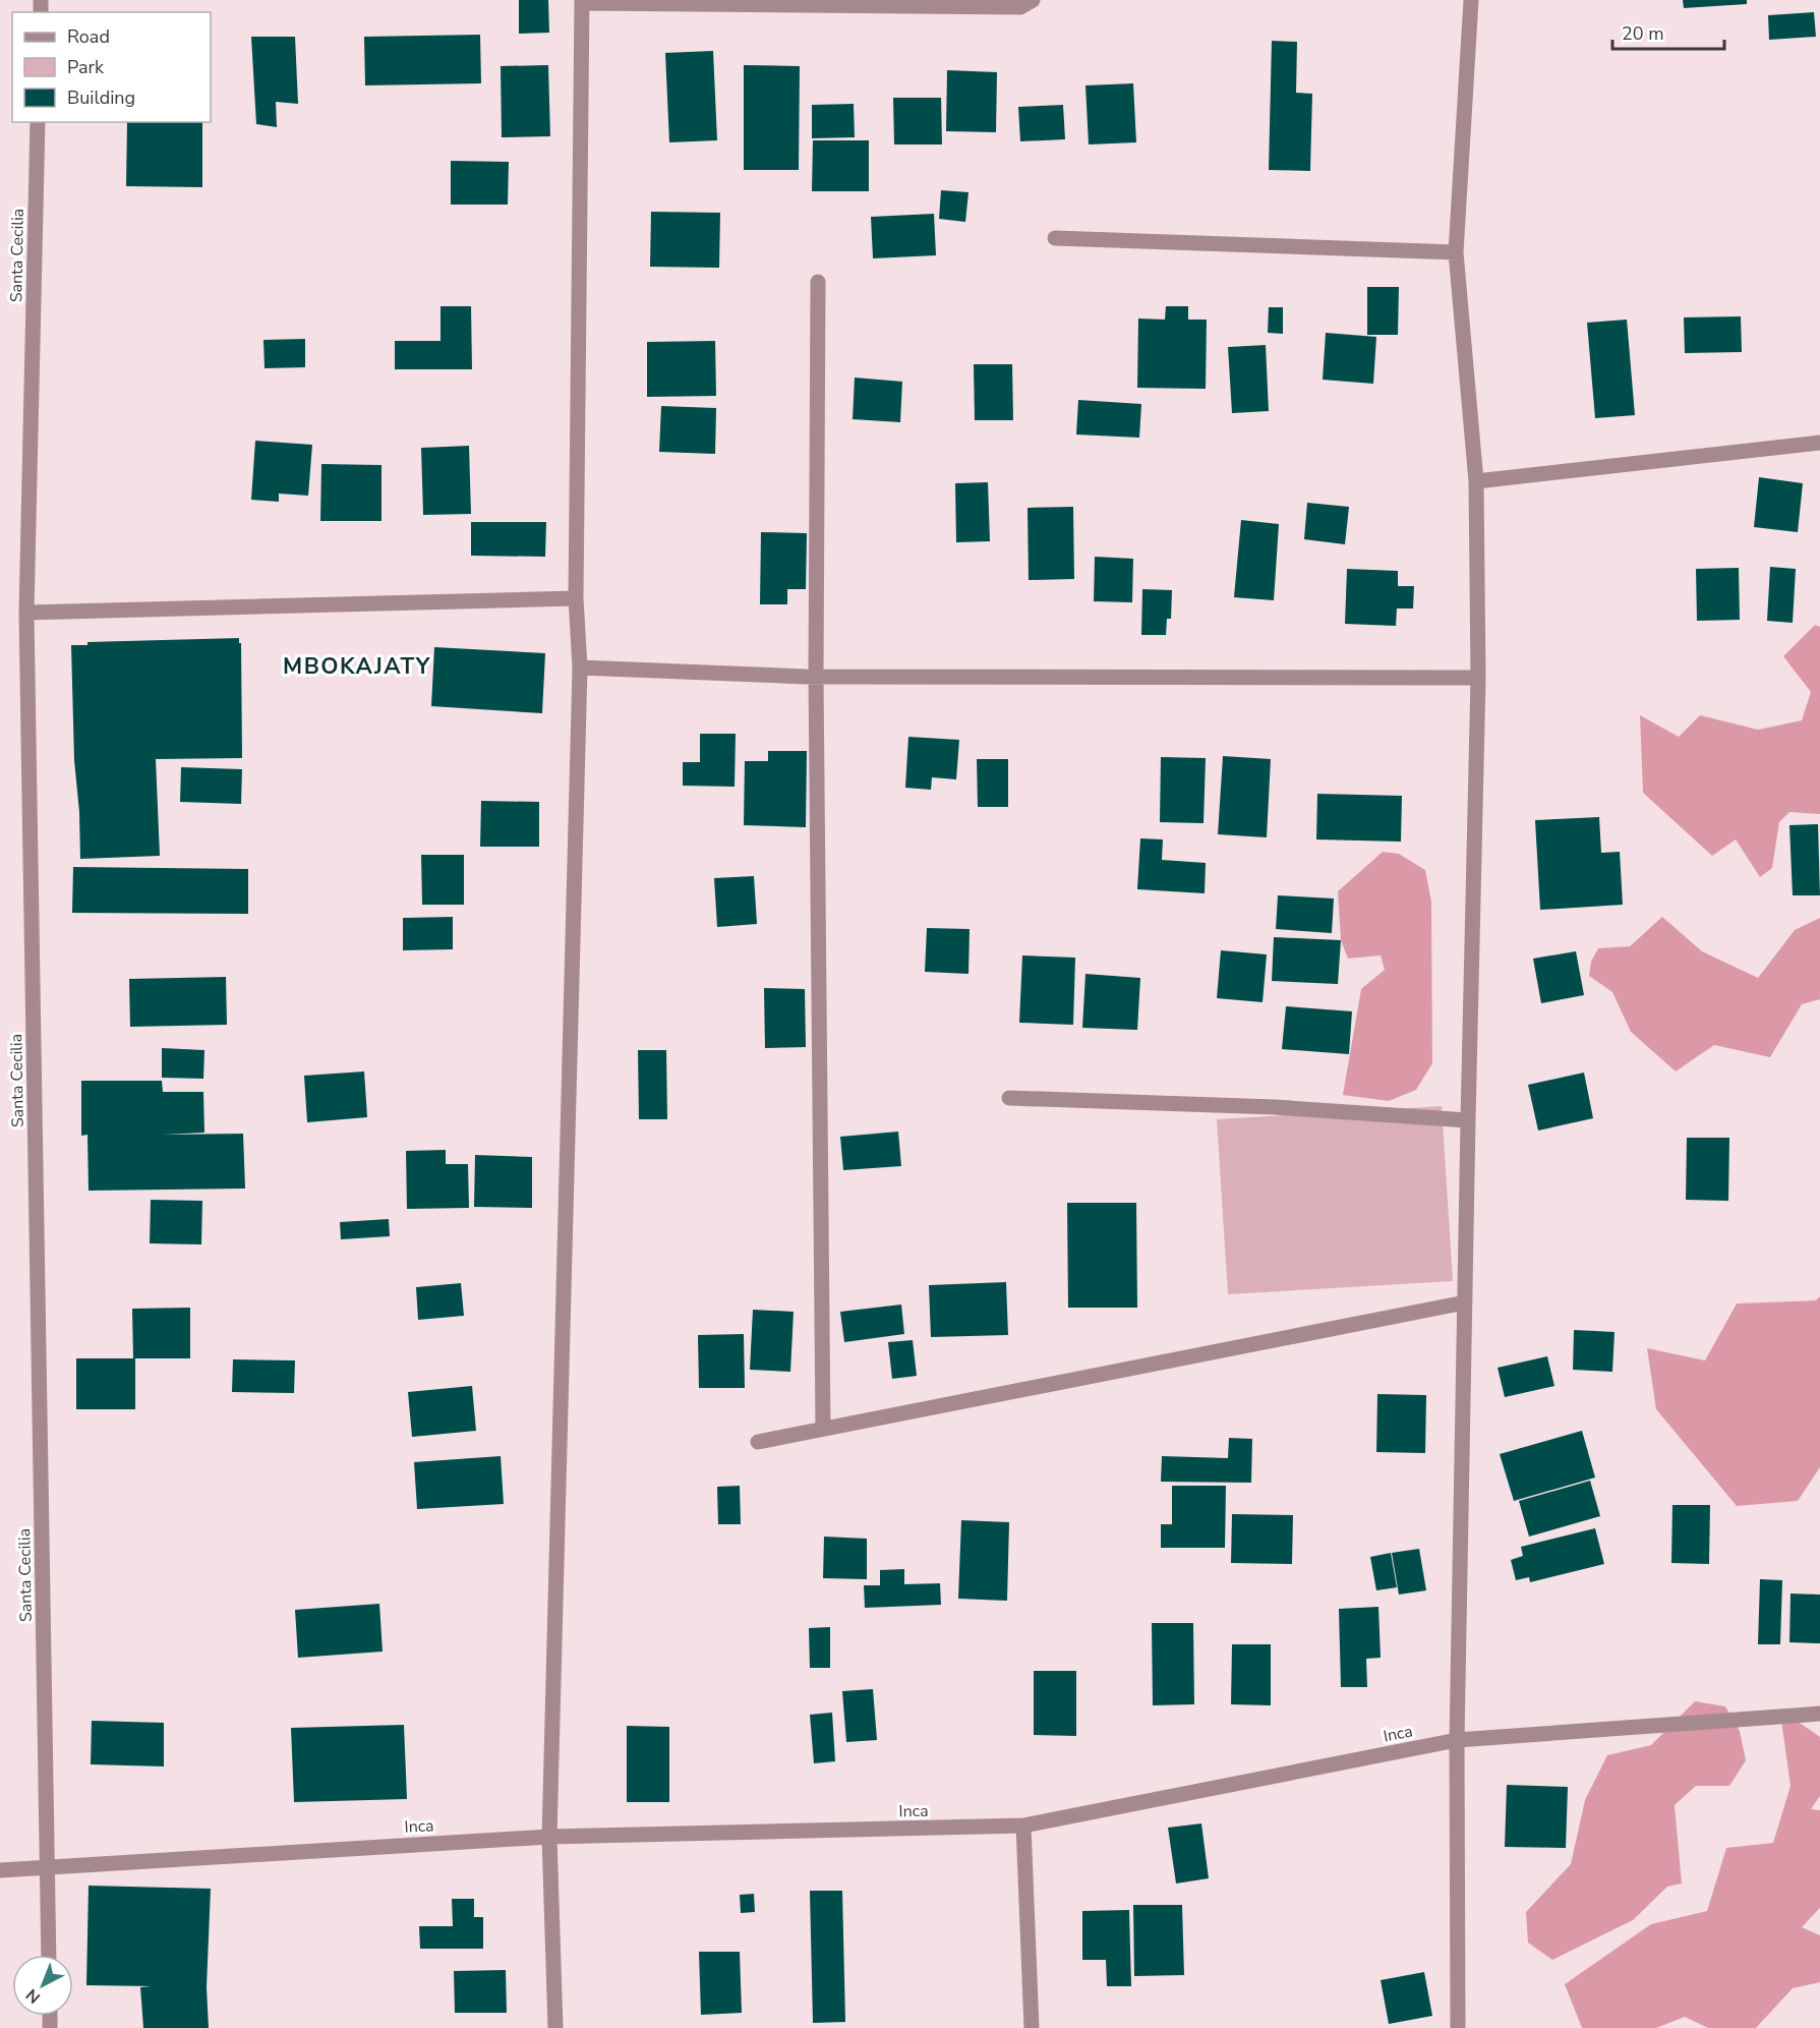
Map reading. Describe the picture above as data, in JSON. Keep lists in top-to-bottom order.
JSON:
{
  "streets": {
    "street": ["Santa Cecilia", "Inca"]
  },
  "crossings": [
    ["Santa Cecilia", "Inca"]
  ],
  "districts": ["MBOKAJATY"],
  "legend": ["Road", "Park", "Building"],
  "scale_bar": "20 m",
  "north": "bottom left"
}
